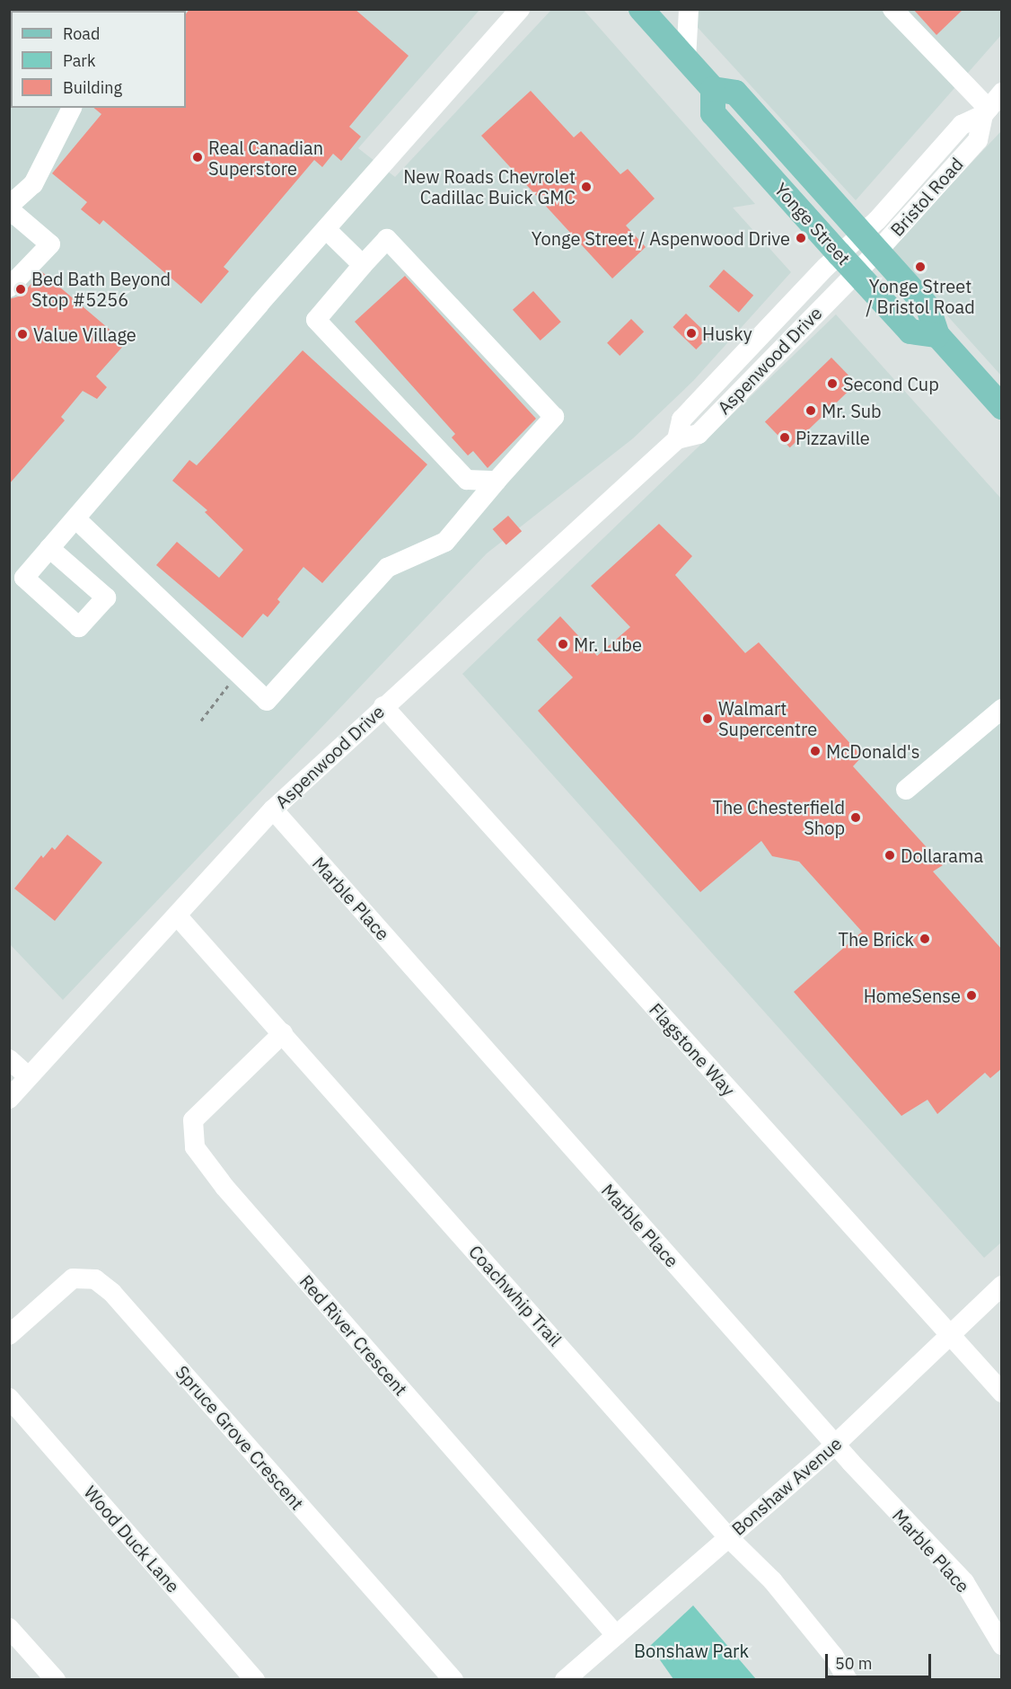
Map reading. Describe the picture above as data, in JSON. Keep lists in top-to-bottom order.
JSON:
{
  "streets": {
    "main road": ["Yonge Street"],
    "street": [
      "Bristol Road",
      "Aspenwood Drive",
      "Marble Place",
      "Flagstone Way",
      "Coachwhip Trail",
      "Red River Crescent",
      "Spruce Grove Crescent",
      "Bonshaw Avenue",
      "Wood Duck Lane"
    ]
  },
  "crossings": [
    ["Bristol Road", "Yonge Street"],
    ["Bristol Road", "Aspenwood Drive"],
    ["Yonge Street", "Aspenwood Drive"],
    ["Aspenwood Drive", "Marble Place"],
    ["Aspenwood Drive", "Flagstone Way"],
    ["Aspenwood Drive", "Coachwhip Trail"],
    ["Marble Place", "Bonshaw Avenue"],
    ["Flagstone Way", "Bonshaw Avenue"],
    ["Coachwhip Trail", "Red River Crescent"],
    ["Coachwhip Trail", "Bonshaw Avenue"],
    ["Red River Crescent", "Bonshaw Avenue"]
  ],
  "parks": ["Bonshaw Park"],
  "places": [
    "Real Canadian Superstore",
    "New Roads Chevrolet Cadillac Buick GMC",
    "Yonge Street / Aspenwood Drive",
    "Yonge Street / Bristol Road",
    "Bed Bath Beyond Stop #5256",
    "Husky",
    "Value Village",
    "Second Cup",
    "Mr. Sub",
    "Pizzaville",
    "Mr. Lube",
    "Walmart Supercentre",
    "McDonald's",
    "The Chesterfield Shop",
    "Dollarama",
    "The Brick",
    "HomeSense"
  ],
  "legend": ["Road", "Park", "Building"],
  "scale_bar": "50 m"
}
